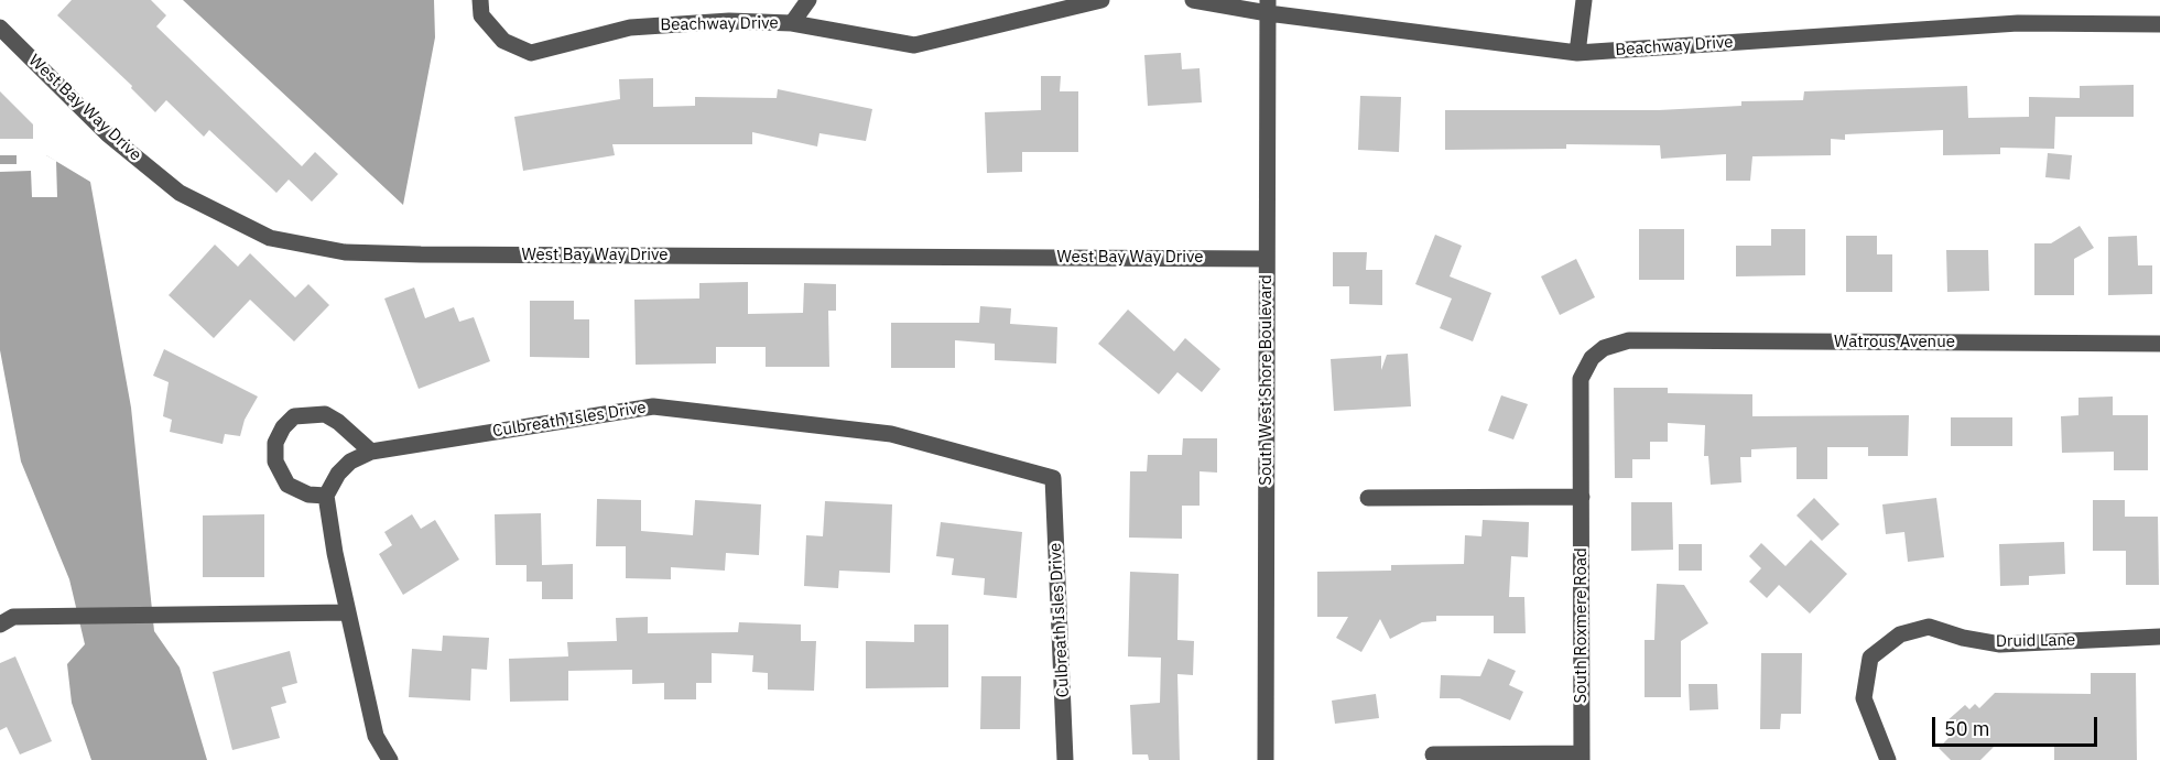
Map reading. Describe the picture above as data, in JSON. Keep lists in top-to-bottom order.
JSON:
{
  "streets": {
    "street": [
      "Beachway Drive",
      "West Bay Way Drive",
      "Watrous Avenue",
      "South West Shore Boulevard",
      "Culbreath Isles Drive",
      "South Roxmere Road",
      "Druid Lane"
    ]
  },
  "crossings": [
    ["Beachway Drive", "South West Shore Boulevard"],
    ["West Bay Way Drive", "South West Shore Boulevard"],
    ["Watrous Avenue", "South Roxmere Road"]
  ],
  "scale_bar": "50 m"
}
